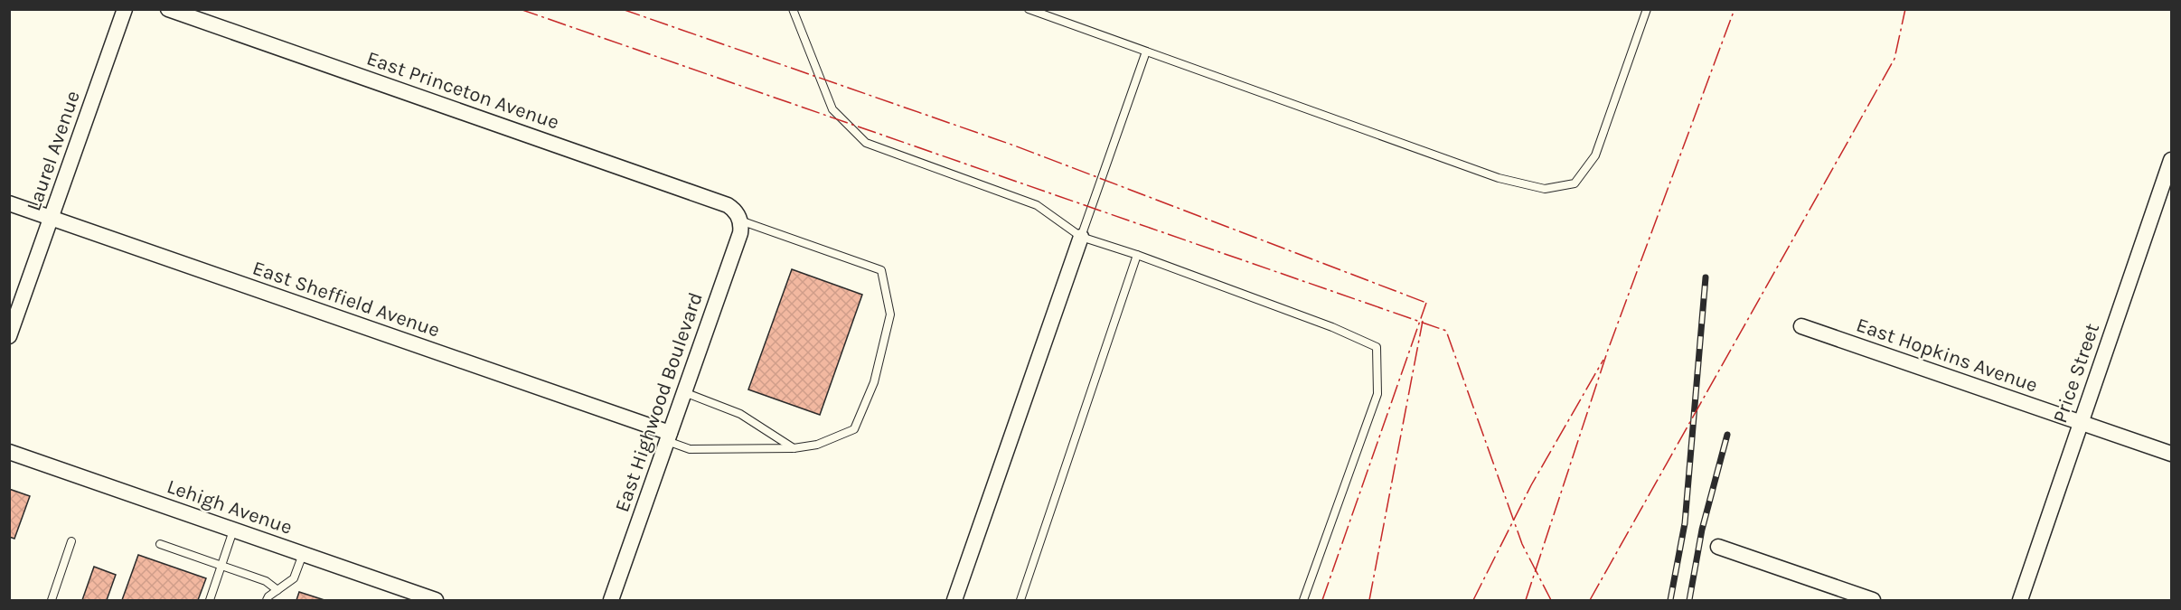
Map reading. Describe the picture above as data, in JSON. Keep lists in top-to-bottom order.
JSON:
{
  "streets": {
    "street": [
      "East Princeton Avenue",
      "Laurel Avenue",
      "East Sheffield Avenue",
      "East Hopkins Avenue",
      "Price Street",
      "East Highwood Boulevard",
      "Lehigh Avenue"
    ]
  },
  "crossings": [
    ["East Princeton Avenue", "East Highwood Boulevard"],
    ["Laurel Avenue", "East Sheffield Avenue"],
    ["East Sheffield Avenue", "East Highwood Boulevard"],
    ["East Hopkins Avenue", "Price Street"]
  ]
}
